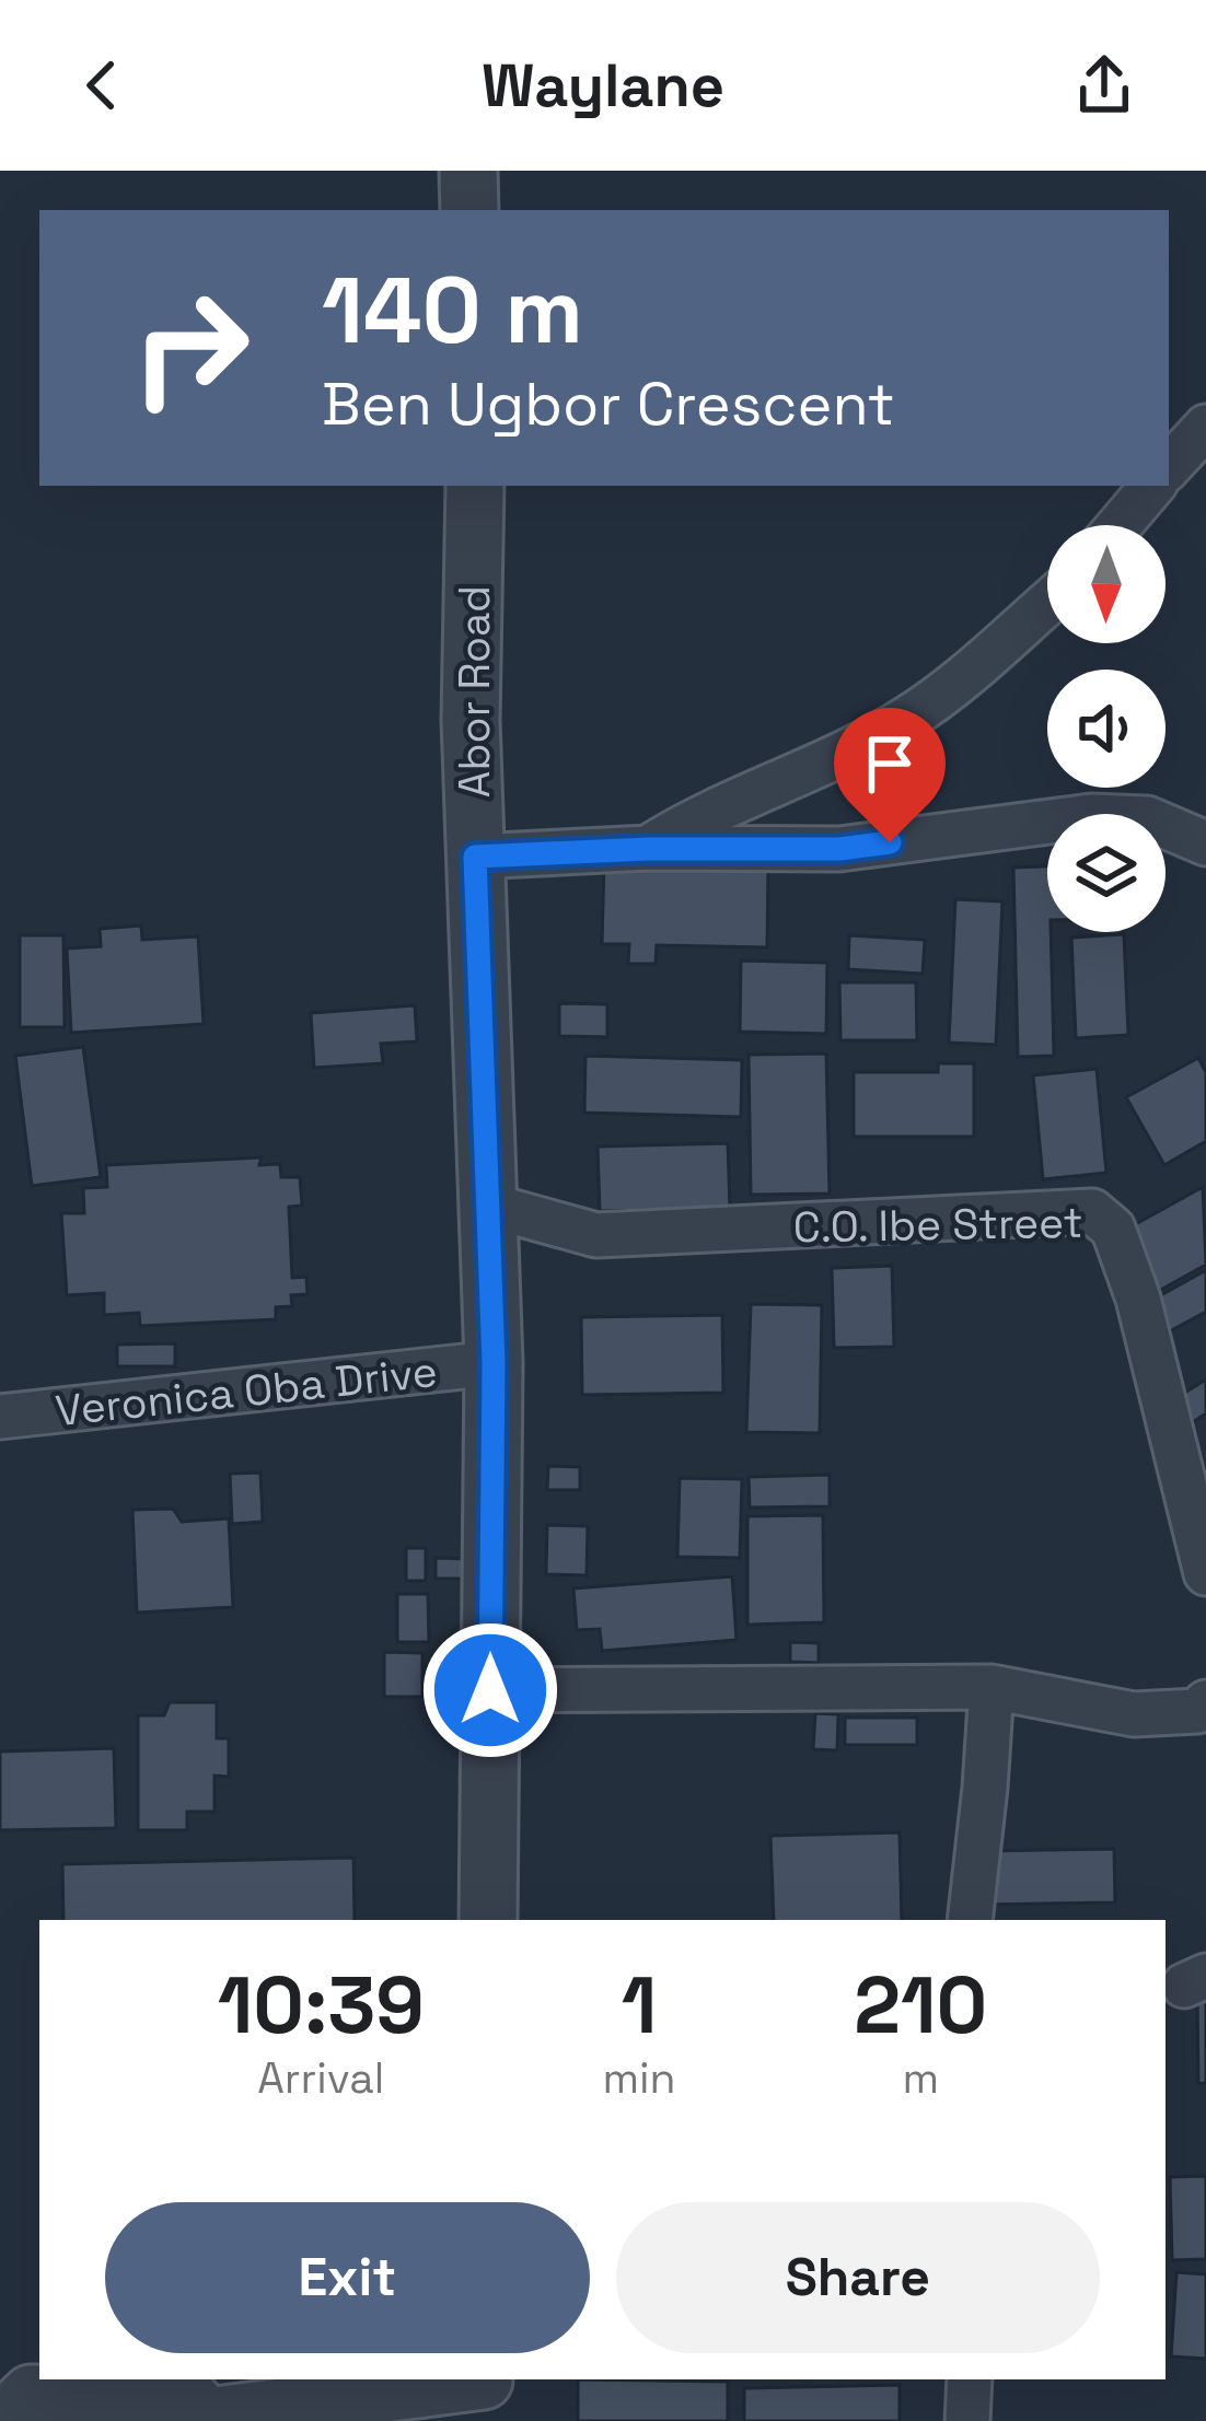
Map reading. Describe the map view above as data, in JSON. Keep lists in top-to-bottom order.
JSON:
{
  "streets": {
    "street": ["Abor Road", "C.O. Ibe Street", "Veronica Oba Drive"]
  },
  "crossings": [
    ["Abor Road", "C.O. Ibe Street"],
    ["Abor Road", "Veronica Oba Drive"]
  ],
  "north": "bottom",
  "page": {
    "header": "Waylane",
    "turn": ["140 m", "Ben Ugbor Crescent"],
    "eta": [
      "10:39",
      "Arrival",
      "1",
      "min",
      "210",
      "m"
    ],
    "buttons": ["Exit", "Share"]
  }
}
